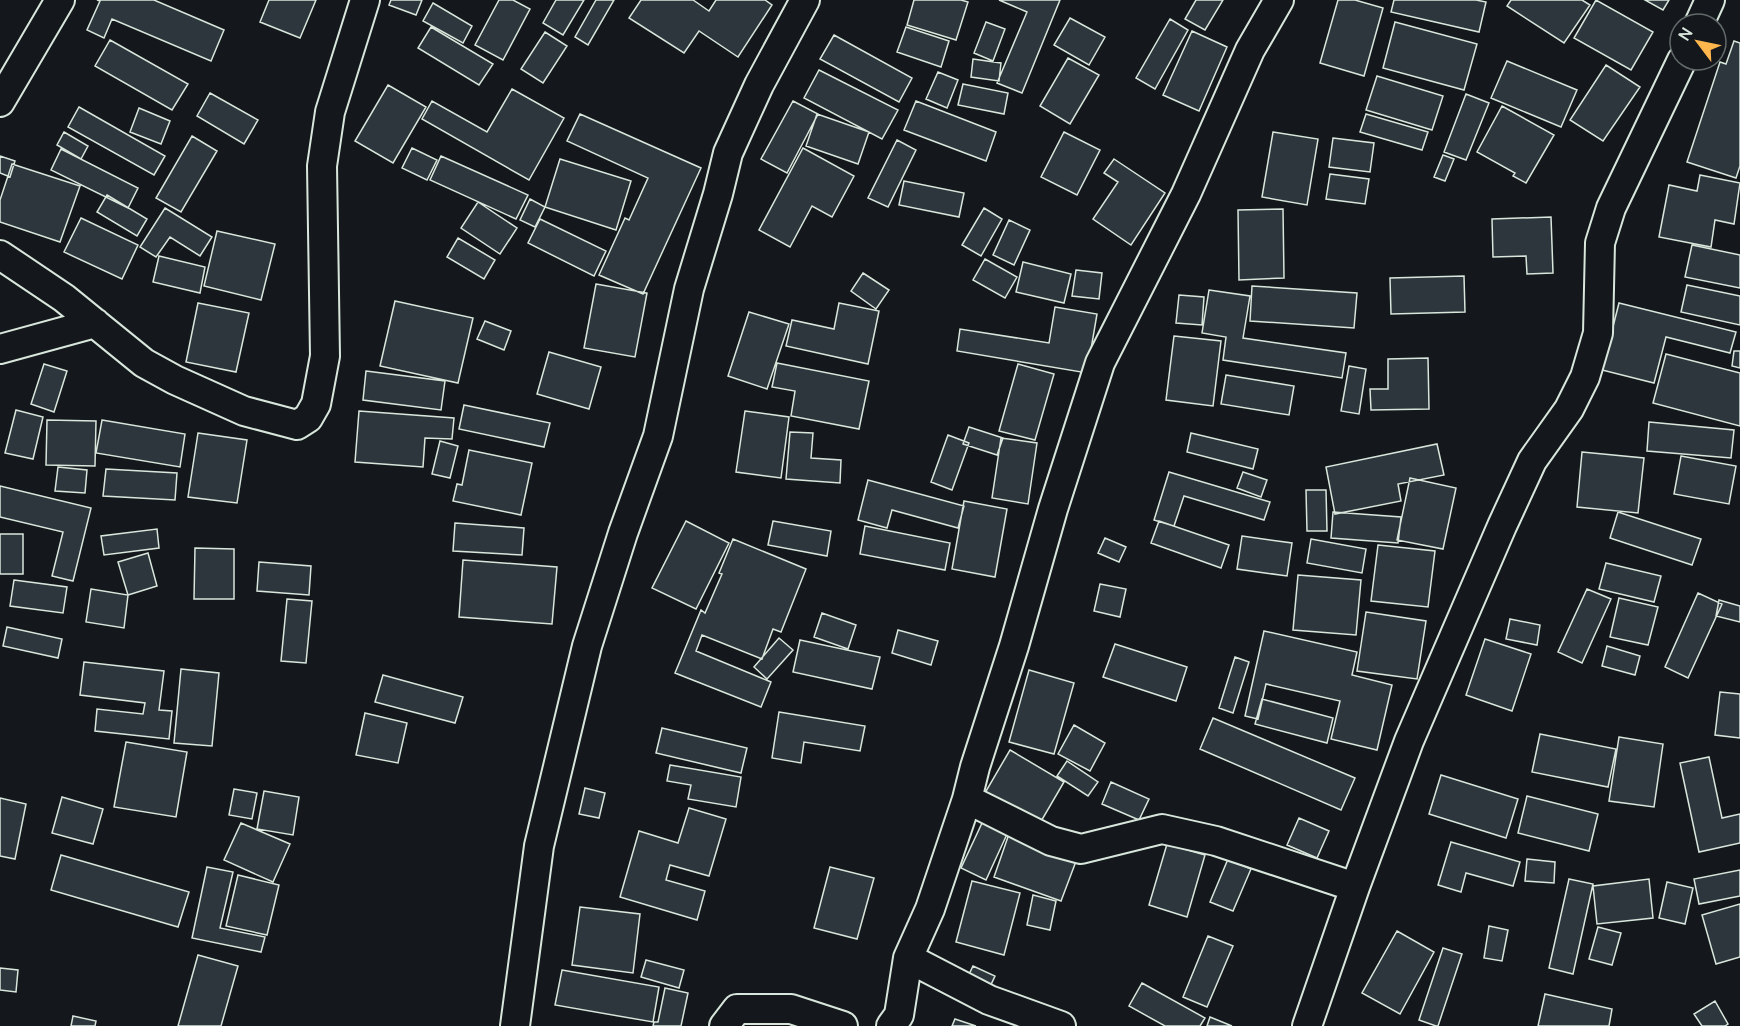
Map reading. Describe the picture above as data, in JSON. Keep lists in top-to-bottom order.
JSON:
{
  "north": "top left"
}
